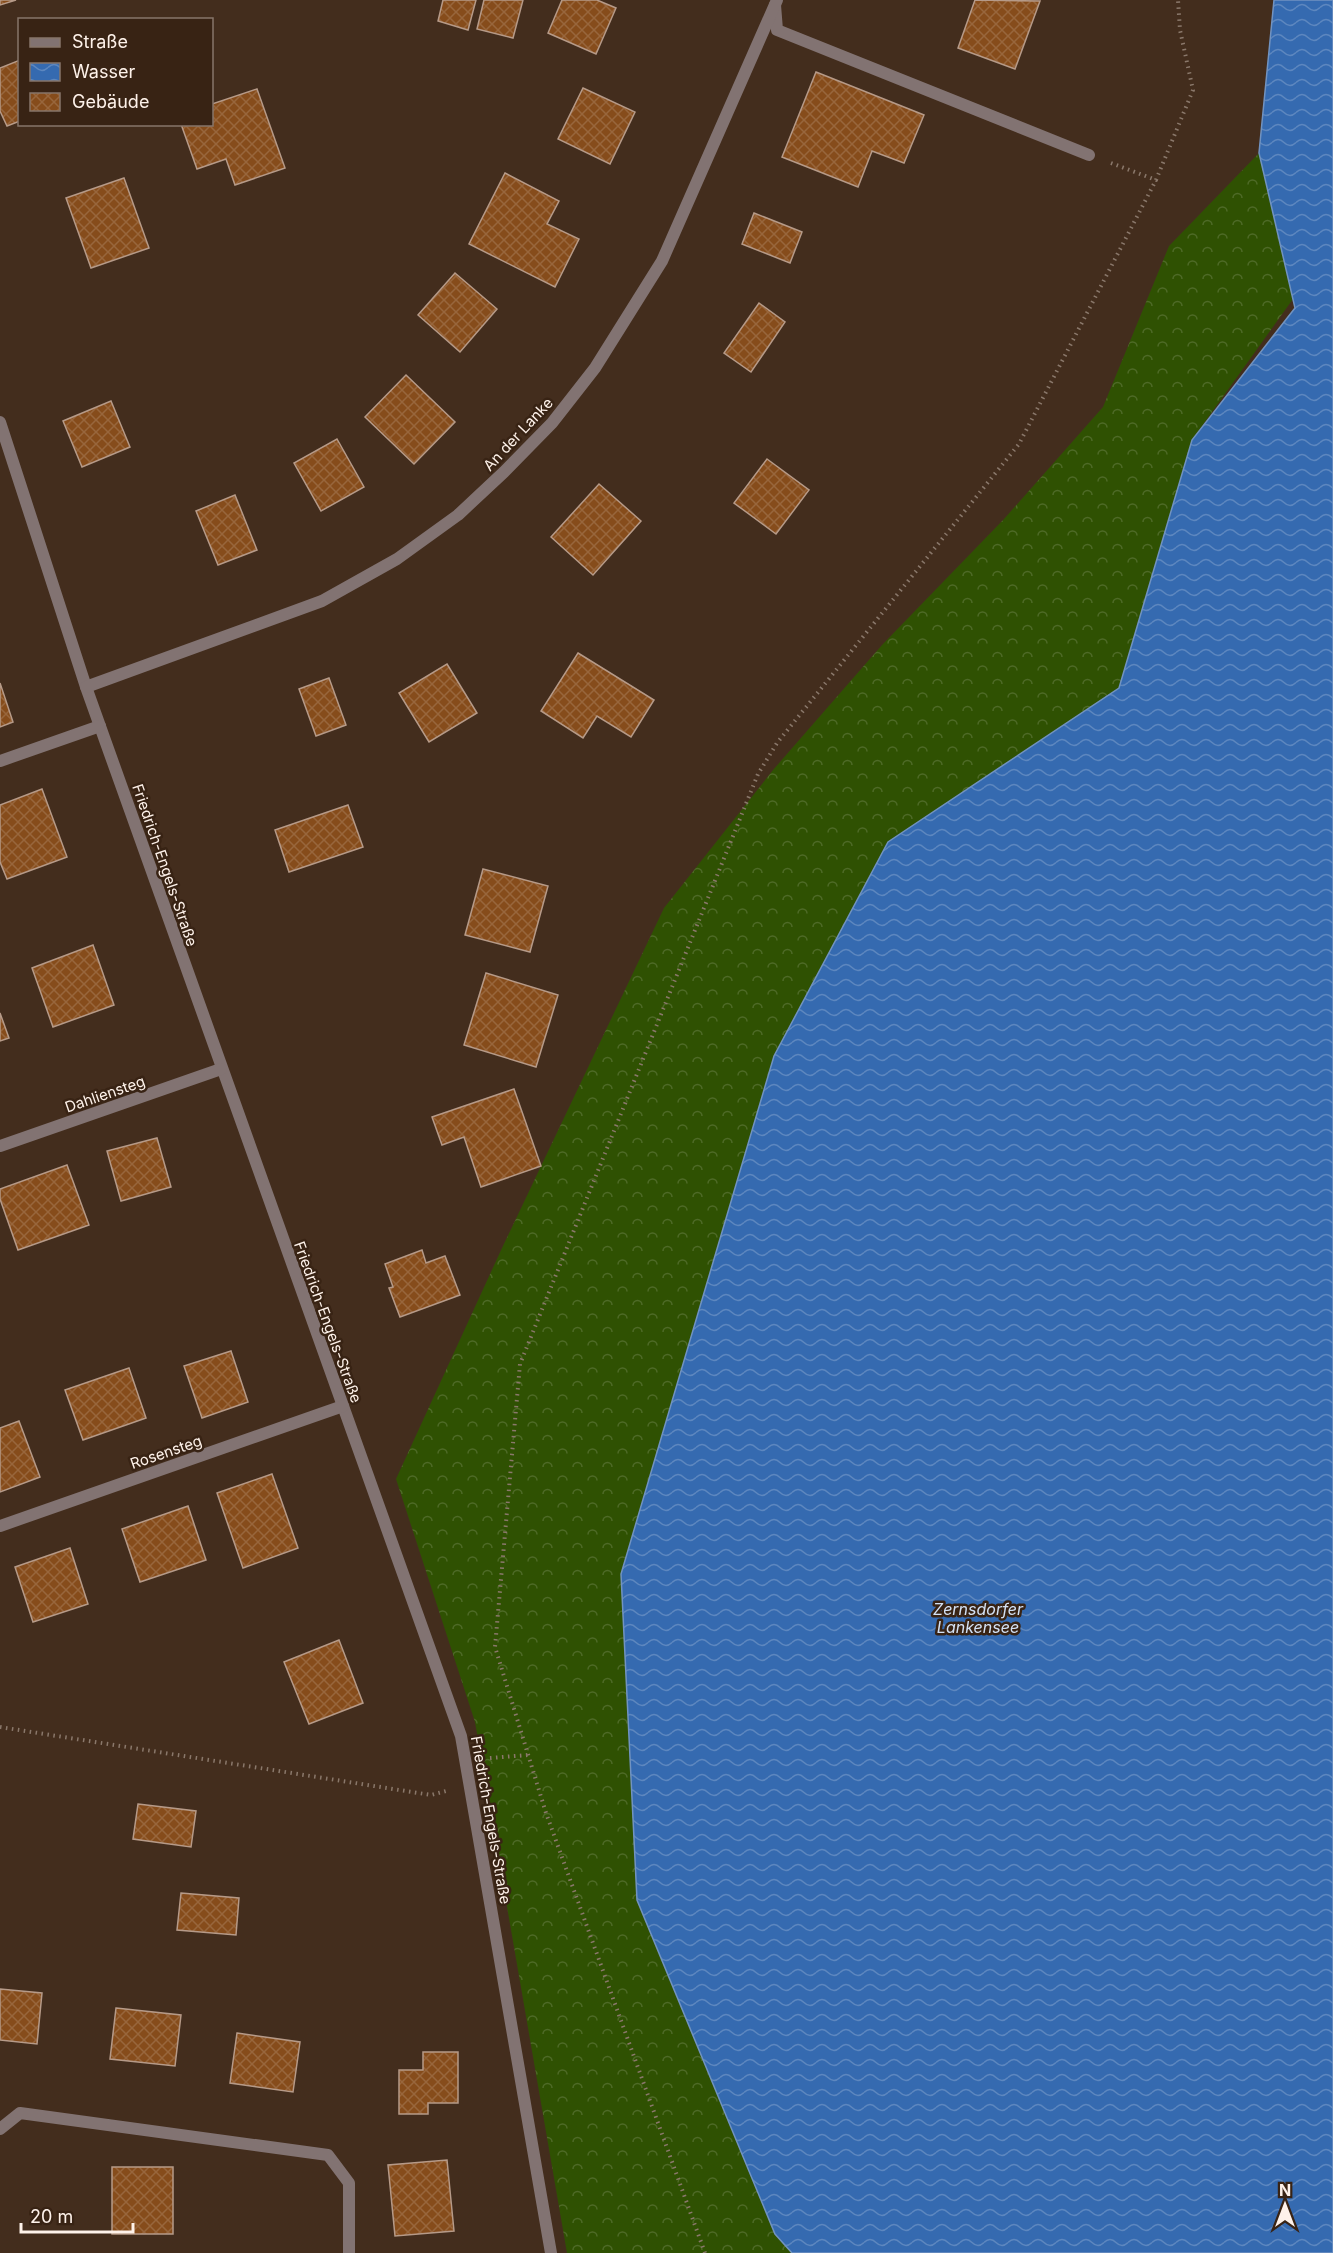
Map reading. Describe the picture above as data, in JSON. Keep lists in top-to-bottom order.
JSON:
{
  "streets": {
    "street": [
      "An der Lanke",
      "Friedrich-Engels-Straße",
      "Dahliensteg",
      "Rosensteg"
    ]
  },
  "crossings": [
    ["An der Lanke", "Friedrich-Engels-Straße"],
    ["Friedrich-Engels-Straße", "Dahliensteg"],
    ["Friedrich-Engels-Straße", "Rosensteg"]
  ],
  "water": ["Zernsdorfer Lankensee"],
  "legend": ["Straße", "Wasser", "Gebäude"],
  "scale_bar": "20 m",
  "north": "top"
}
